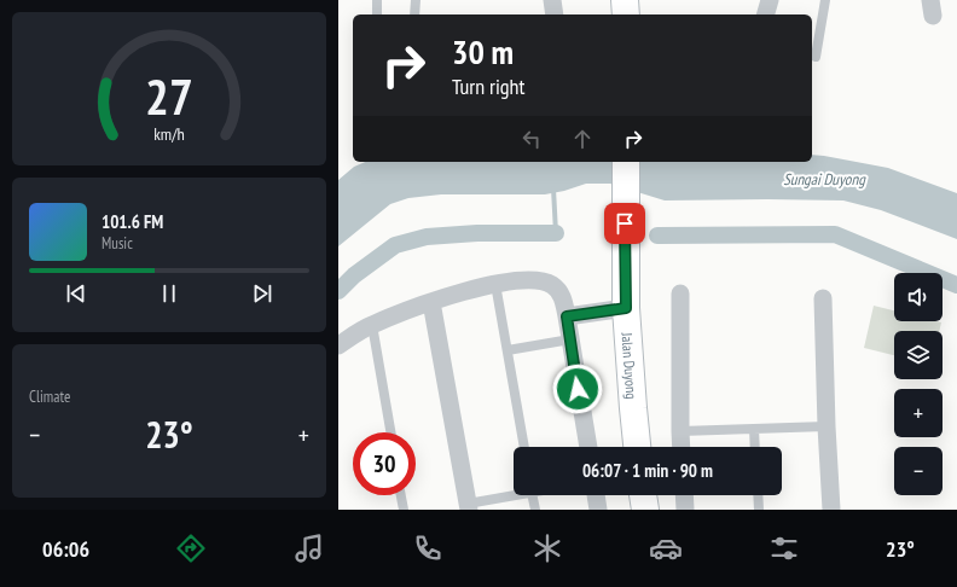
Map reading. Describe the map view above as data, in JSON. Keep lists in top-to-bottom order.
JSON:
{
  "streets": {
    "main road": ["Jalan Duyong"]
  },
  "water": ["Sungai Duyong"],
  "page": {
    "turn": ["30 m", "Turn right"],
    "song": ["101.6 FM", "Music"],
    "map_buttons": ["+", "−"],
    "tile": "Climate",
    "heat": ["−", "23°", "+"],
    "limit": "30",
    "trip": "06:07 · 1 min · 90 m",
    "tabs": ["06:06", "23°"],
    "gauge": ["27", "km/h"]
  }
}
